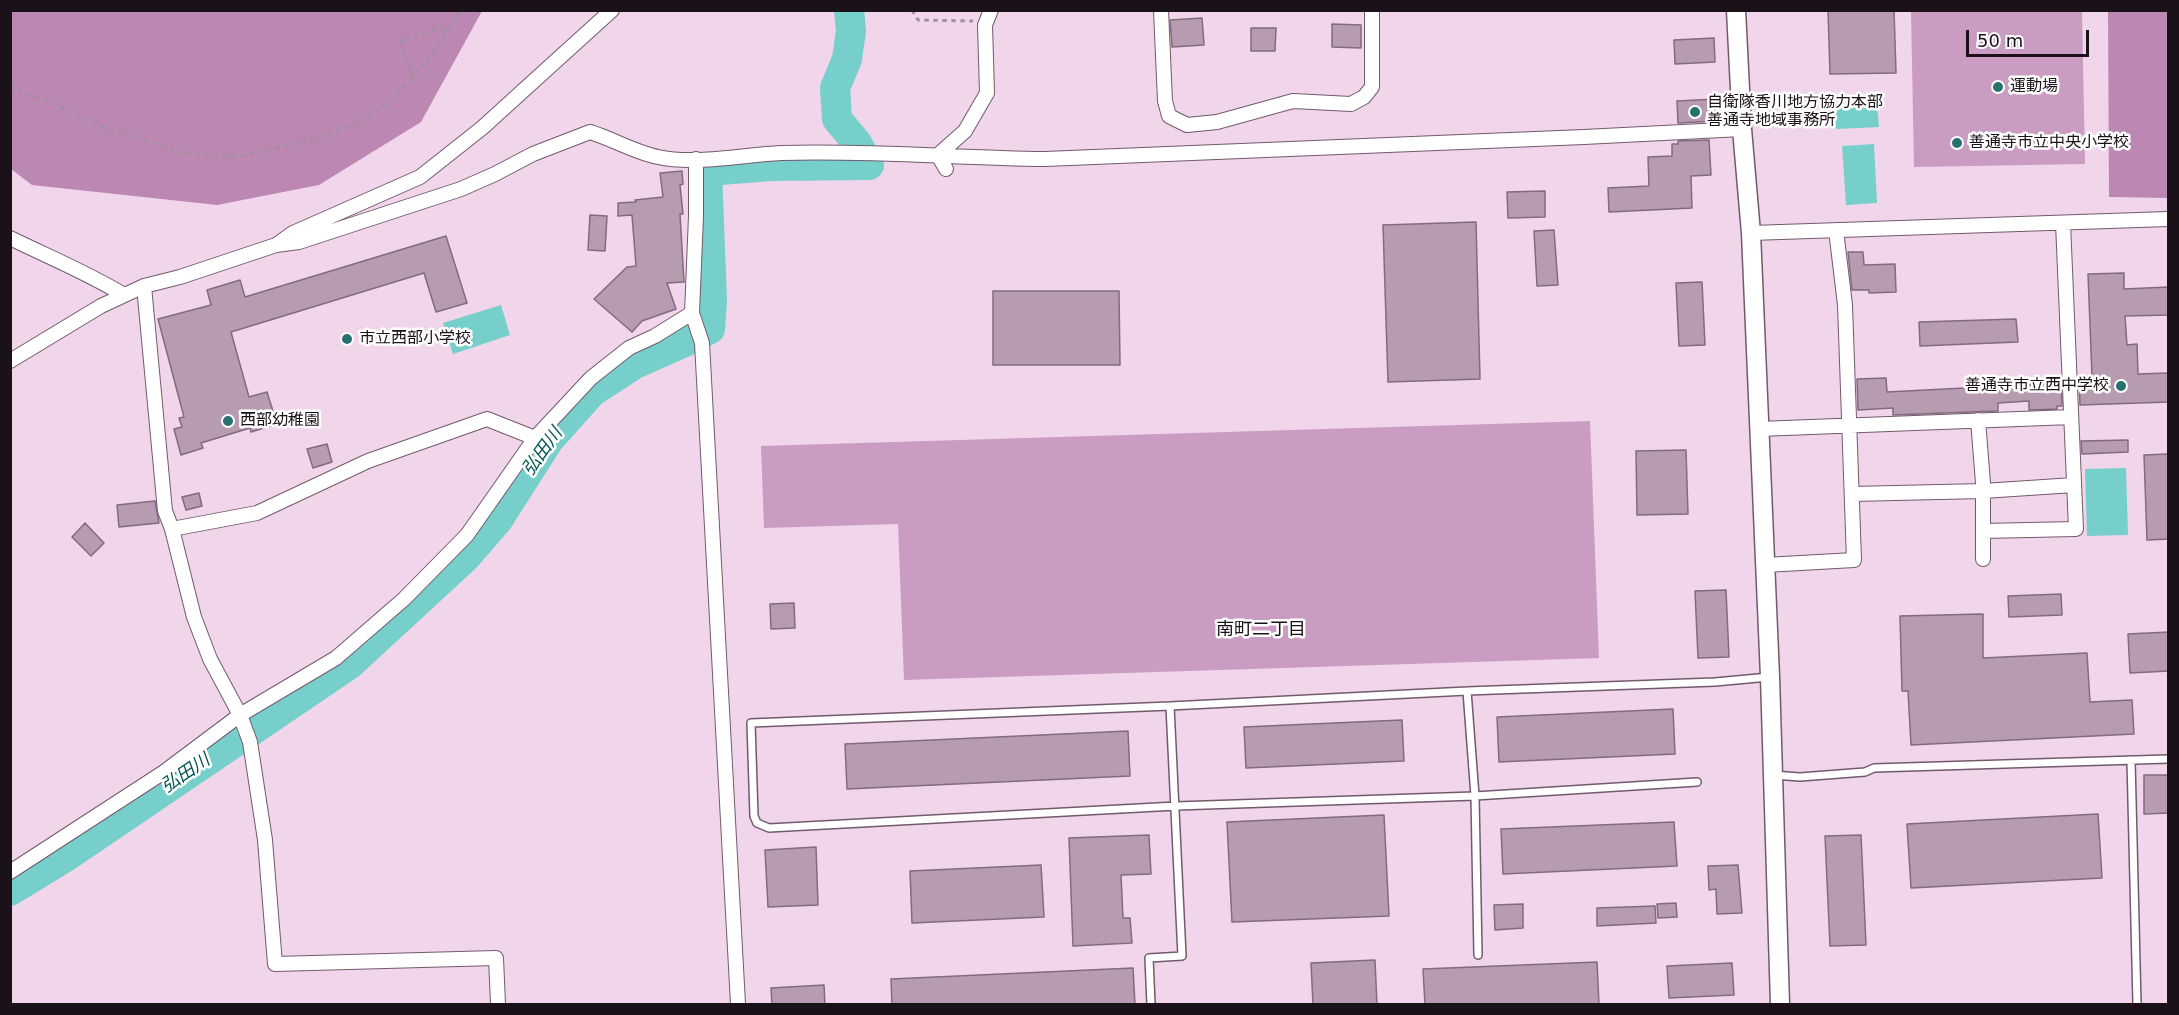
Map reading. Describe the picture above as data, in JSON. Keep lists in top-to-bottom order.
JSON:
{
  "districts": ["南町二丁目"],
  "water": ["弘田川"],
  "places": [
    "運動場",
    "自衛隊香川地方協力本部 善通寺地域事務所",
    "善通寺市立中央小学校",
    "市立西部小学校",
    "善通寺市立西中学校",
    "西部幼稚園"
  ],
  "scale_bar": "50 m"
}
